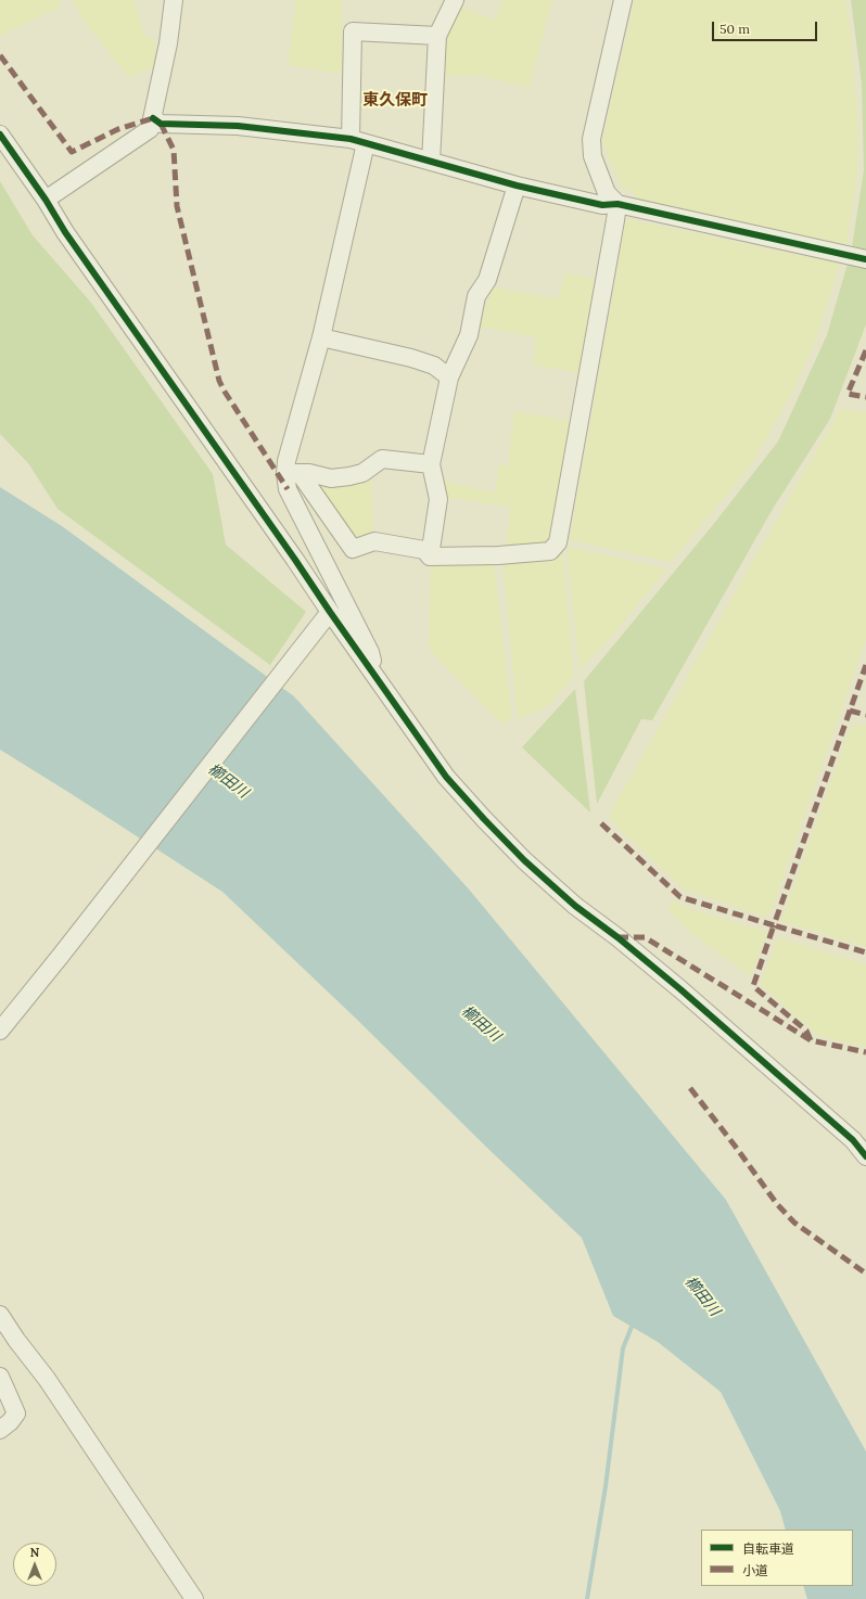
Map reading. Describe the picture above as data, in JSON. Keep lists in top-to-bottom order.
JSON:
{
  "districts": ["東久保町"],
  "water": ["櫛田川"],
  "legend": ["自転車道", "小道"],
  "scale_bar": "50 m",
  "north": "top"
}
